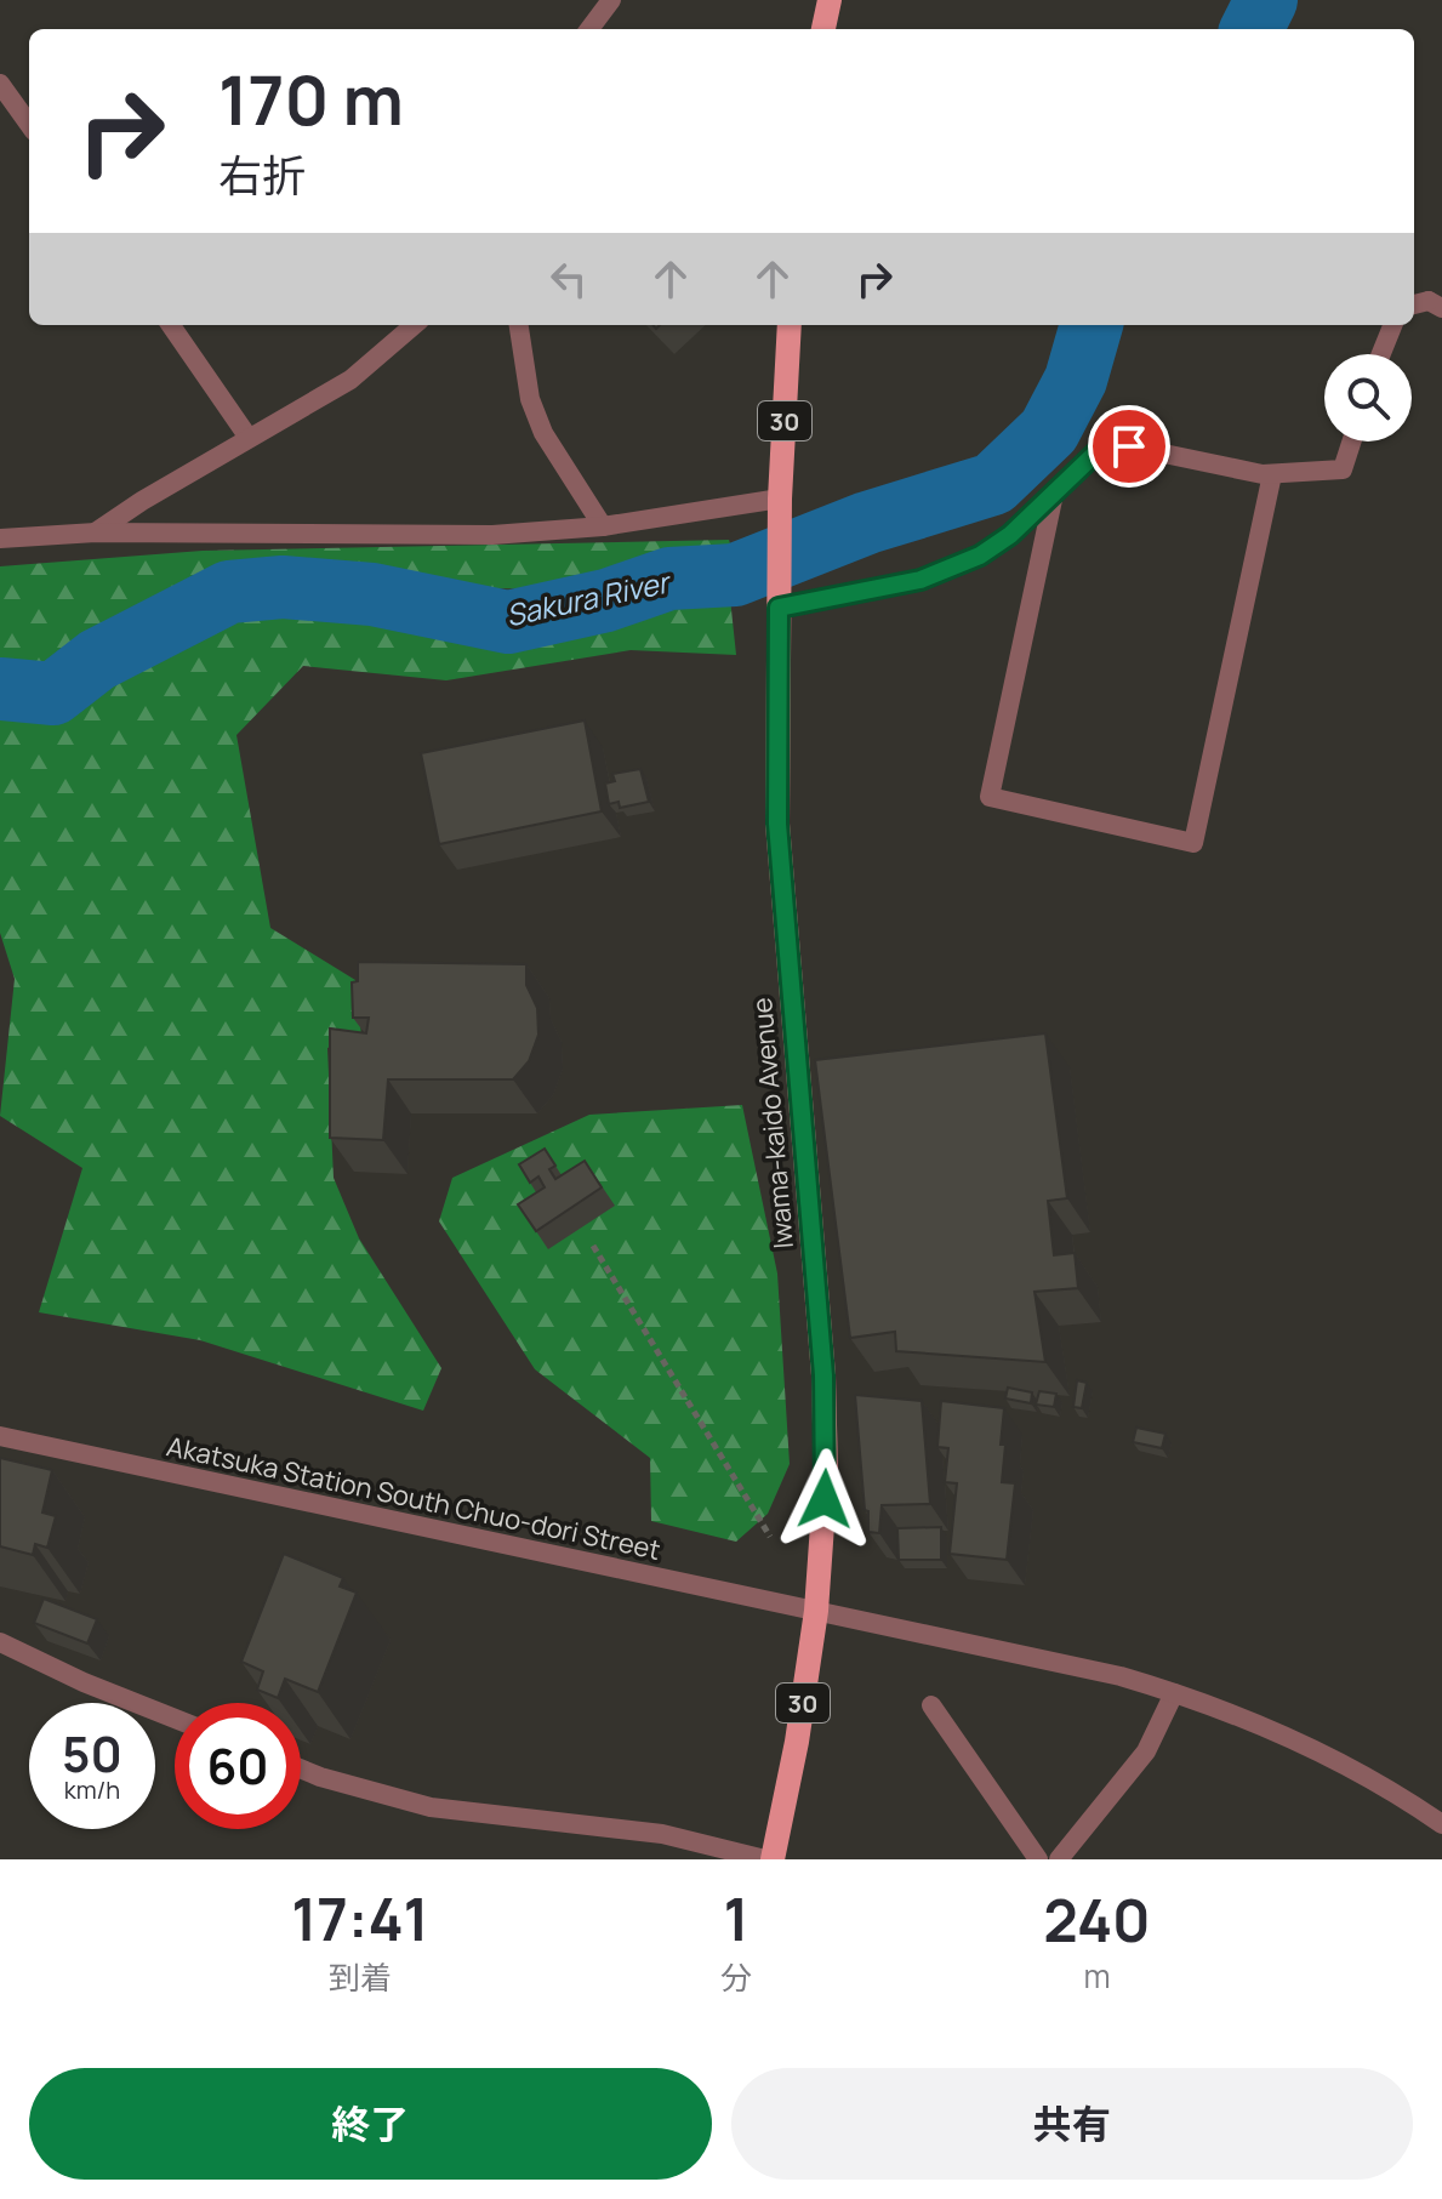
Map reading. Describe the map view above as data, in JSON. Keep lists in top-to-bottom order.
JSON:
{
  "streets": {
    "main road": ["30", "Iwama-kaido Avenue"],
    "street": ["Akatsuka Station South Chuo-dori Street"]
  },
  "crossings": [
    ["Iwama-kaido Avenue", "Akatsuka Station South Chuo-dori Street"]
  ],
  "water": ["Sakura River"],
  "page": {
    "turn": ["170 m", "右折"],
    "speed": "50 km/h",
    "limit": "60",
    "eta": [
      "17:41",
      "到着",
      "1",
      "分",
      "240",
      "m"
    ],
    "buttons": ["終了", "共有"]
  }
}
